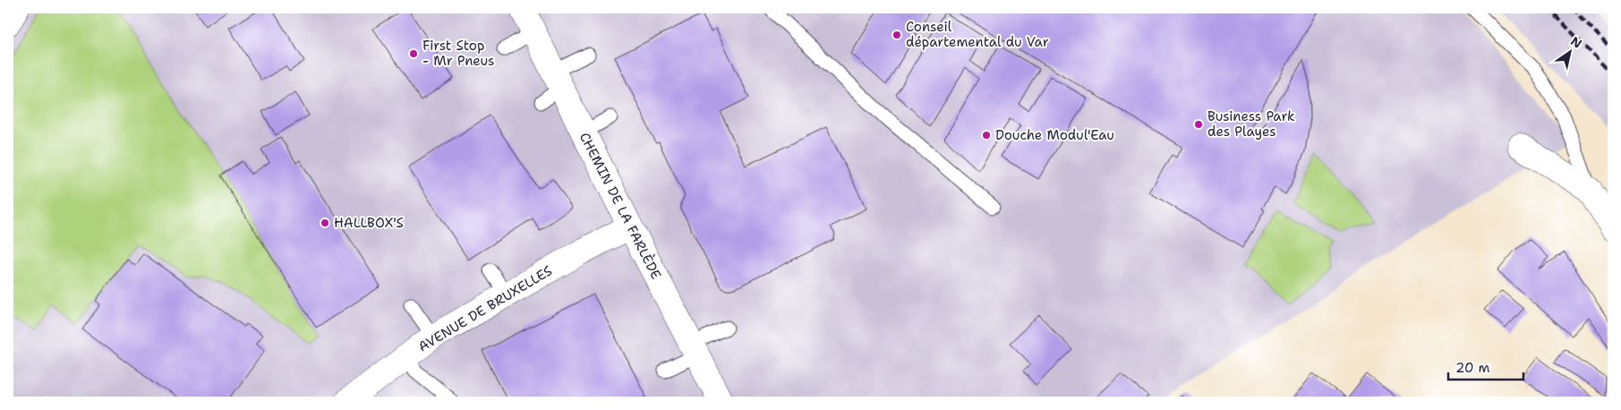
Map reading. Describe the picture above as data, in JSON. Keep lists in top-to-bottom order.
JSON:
{
  "streets": {
    "street": ["CHEMIN DE LA FARLÈDE", "AVENUE DE BRUXELLES"]
  },
  "crossings": [
    ["CHEMIN DE LA FARLÈDE", "AVENUE DE BRUXELLES"]
  ],
  "places": [
    "Conseil départemental du Var",
    "First Stop - Mr Pneus",
    "Business Park des Playes",
    "Douche Modul'Eau",
    "HALLBOX'S"
  ],
  "scale_bar": "20 m",
  "north": "top right"
}
